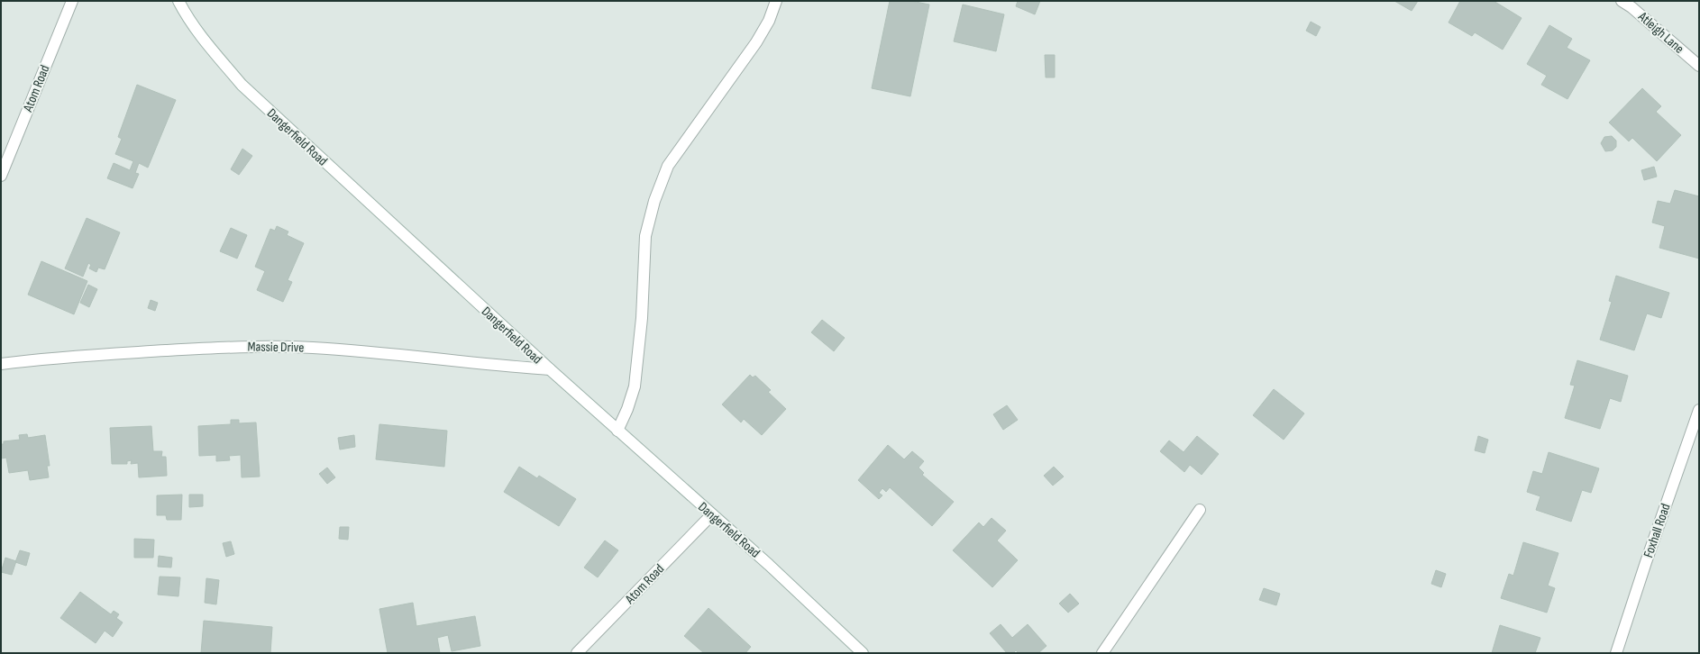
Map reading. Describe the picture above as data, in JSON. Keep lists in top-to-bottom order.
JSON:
{
  "streets": {
    "street": [
      "Atleigh Lane",
      "Atom Road",
      "Dangerfield Road",
      "Massie Drive",
      "Foxhall Road"
    ]
  },
  "crossings": [
    ["Atom Road", "Dangerfield Road"],
    ["Dangerfield Road", "Massie Drive"]
  ]
}
